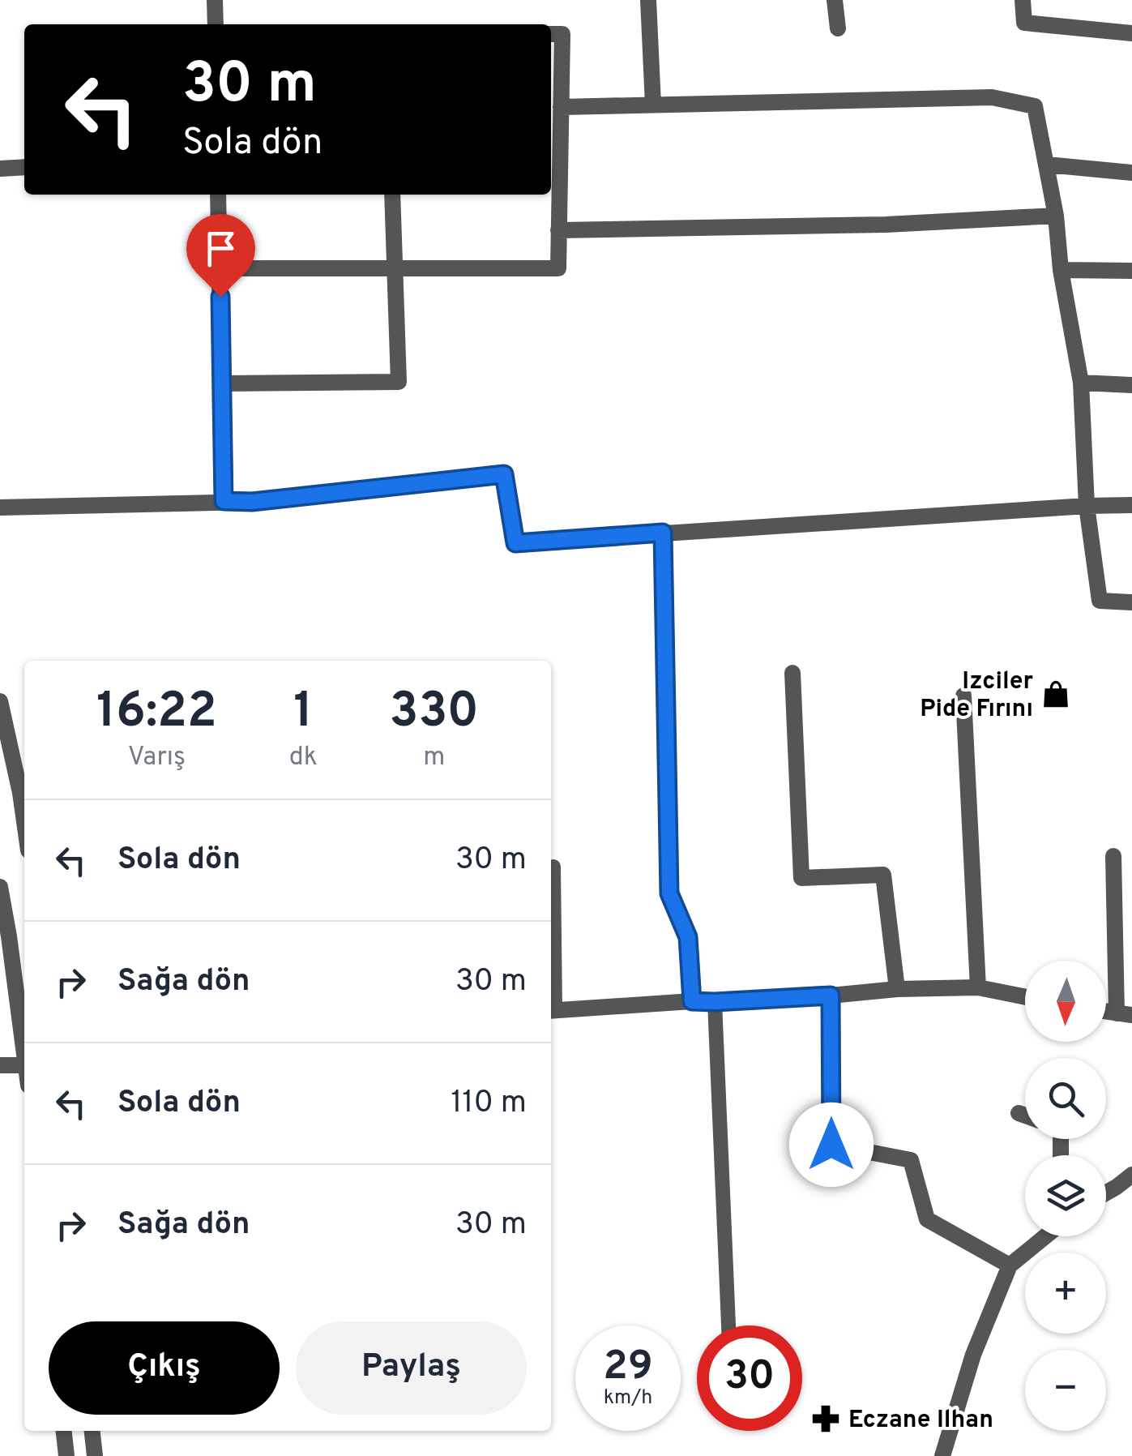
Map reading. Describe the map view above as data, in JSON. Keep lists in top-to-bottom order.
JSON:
{
  "places": {
    "shop": ["Izciler Pide Fırını"],
    "pharmacy": ["Eczane Ilhan"]
  },
  "north": "bottom",
  "page": {
    "turn": ["30 m", "Sola dön"],
    "eta": [
      "16:22",
      "Varış",
      "1",
      "dk",
      "330",
      "m"
    ],
    "list": [
      {
        "name": "Sola dön",
        "value": "30 m"
      },
      {
        "name": "Sağa dön",
        "value": "30 m"
      },
      {
        "name": "Sola dön",
        "value": "110 m"
      },
      {
        "name": "Sağa dön",
        "value": "30 m"
      }
    ],
    "map_buttons": ["+", "−"],
    "buttons": ["Çıkış", "Paylaş"],
    "speed": "29 km/h",
    "limit": "30"
  }
}
